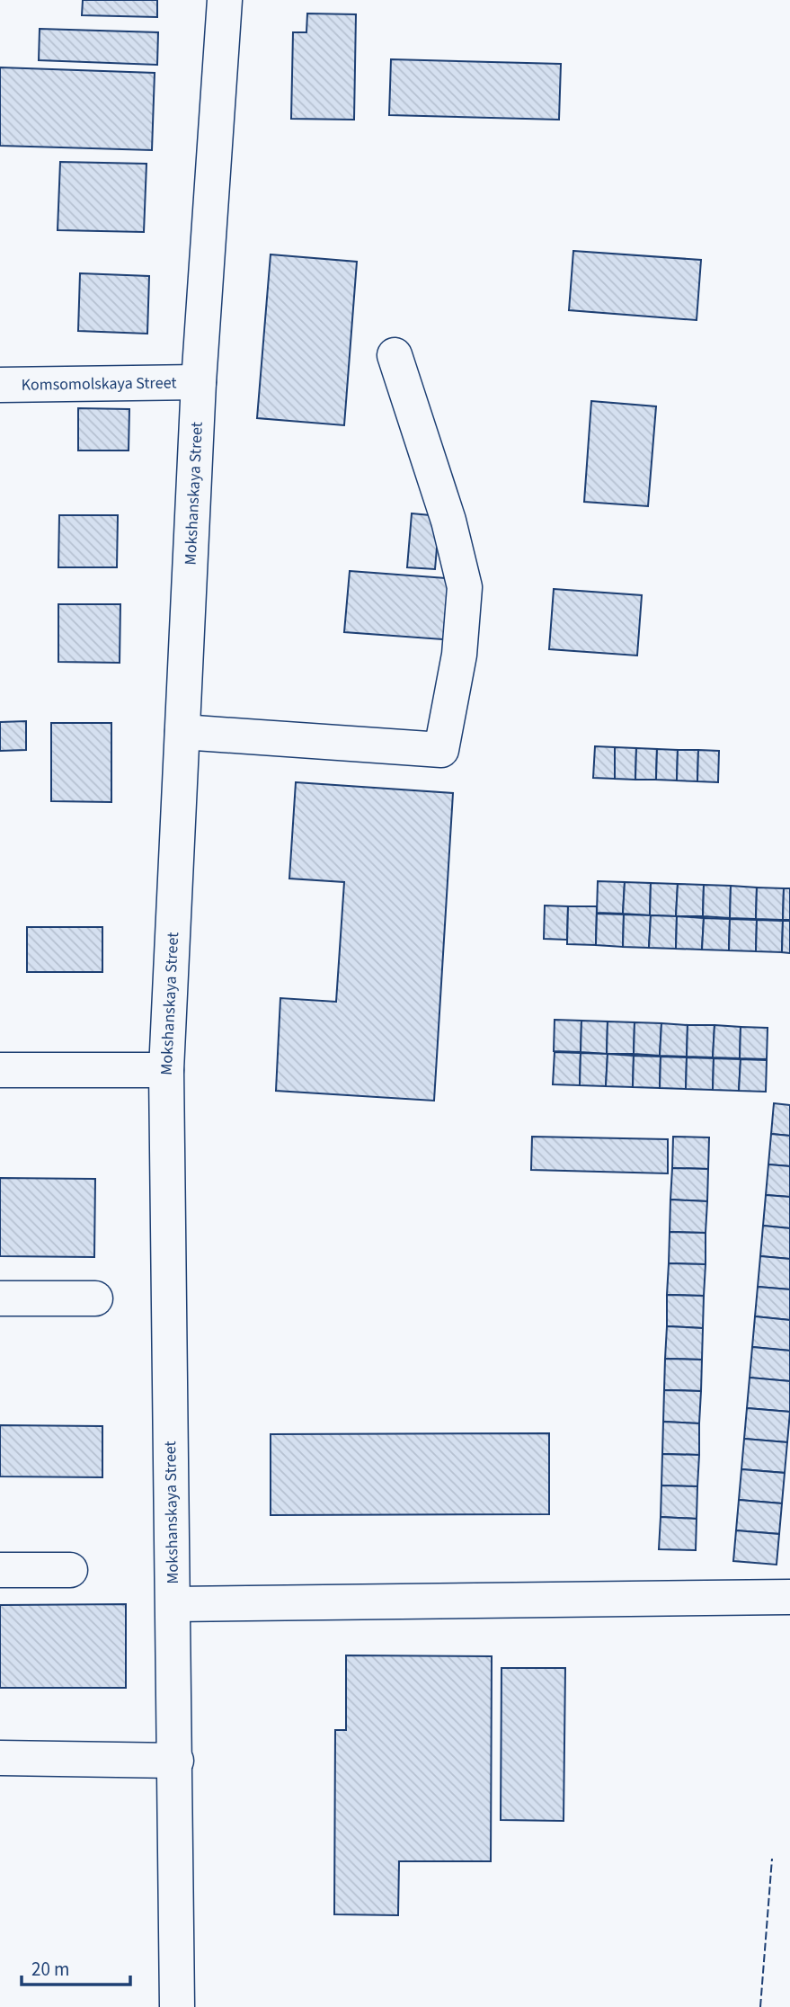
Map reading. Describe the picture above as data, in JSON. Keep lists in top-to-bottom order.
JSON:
{
  "streets": {
    "street": ["Komsomolskaya Street", "Mokshanskaya Street"]
  },
  "crossings": [
    ["Komsomolskaya Street", "Mokshanskaya Street"]
  ],
  "scale_bar": "20 m"
}
